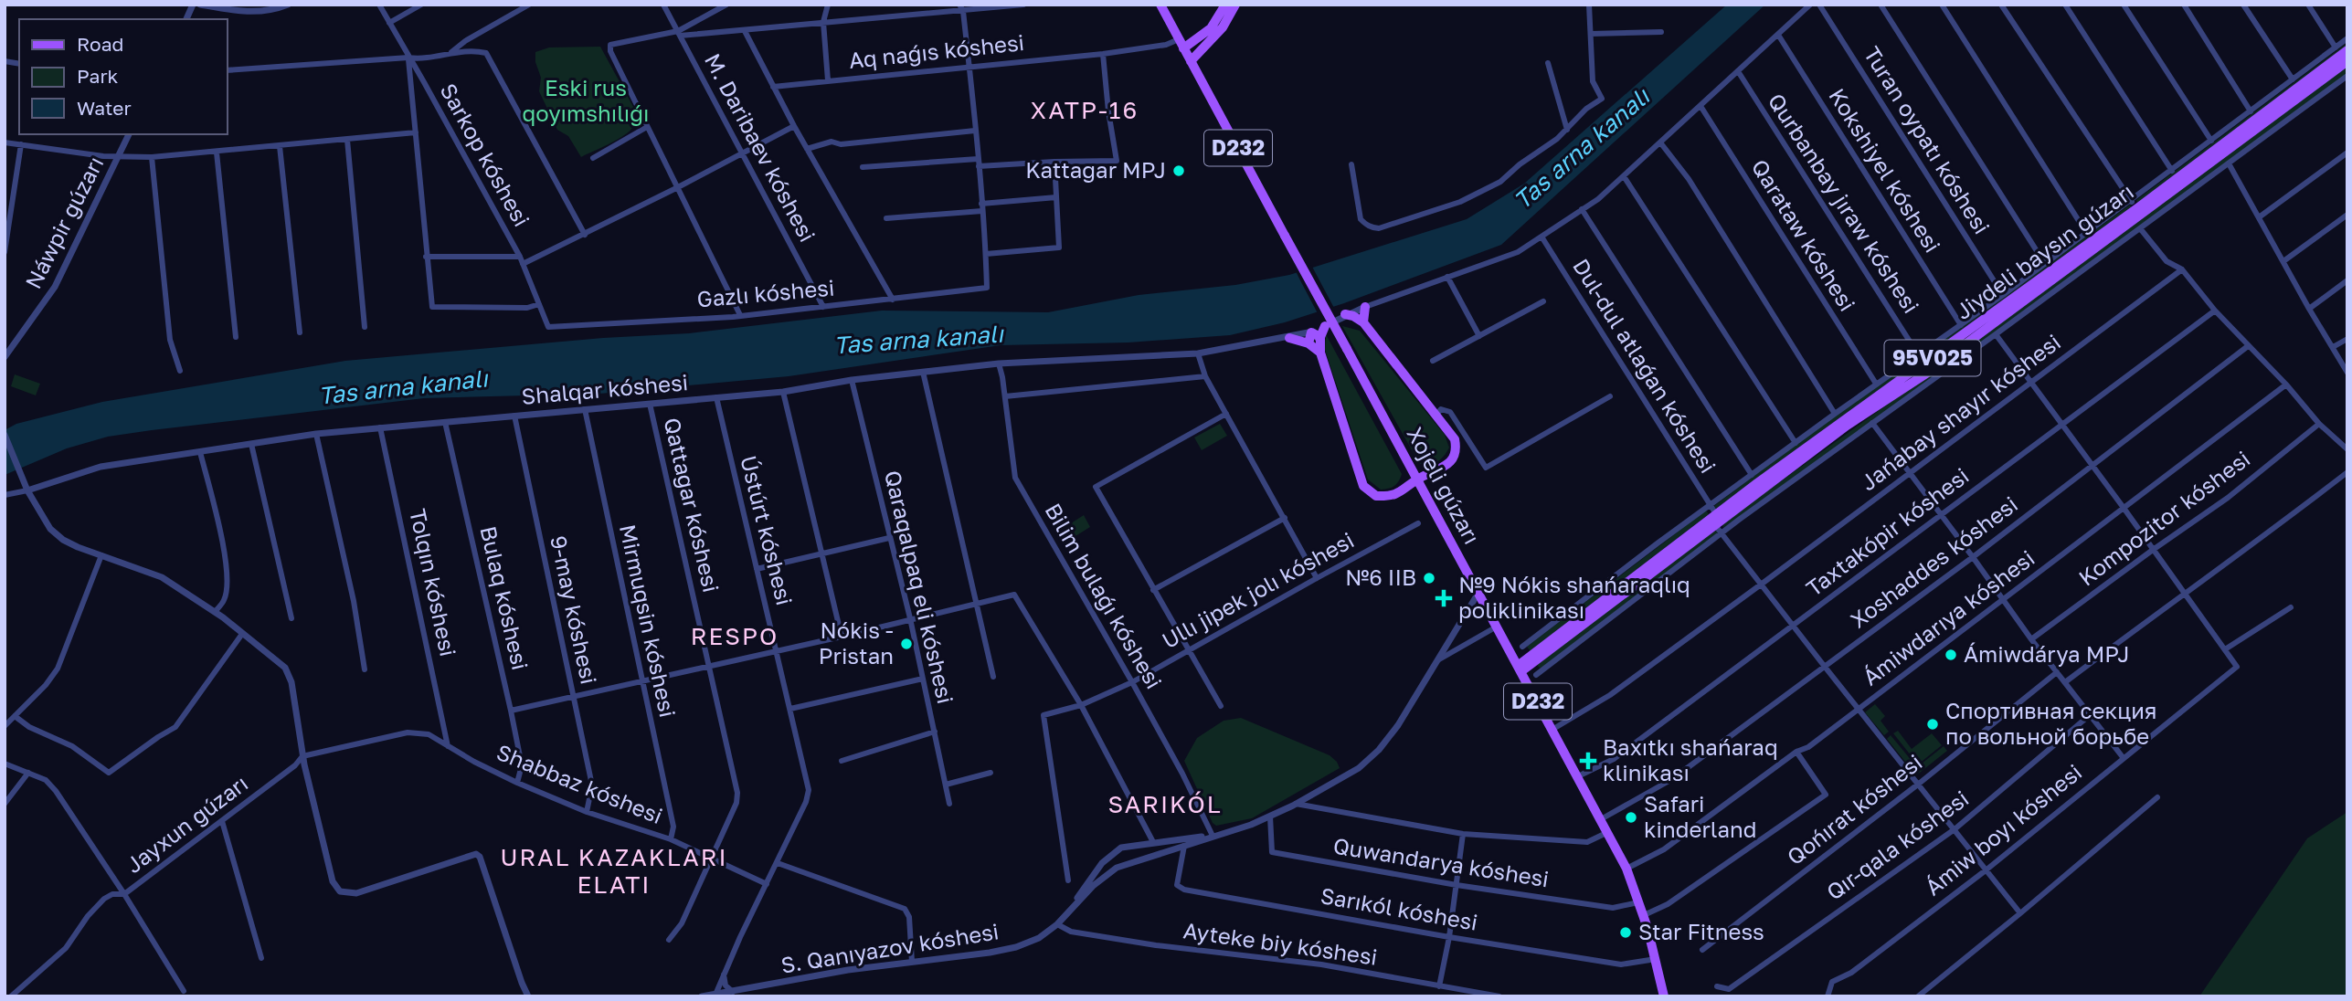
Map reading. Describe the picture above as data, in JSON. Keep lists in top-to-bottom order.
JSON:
{
  "streets": {
    "main road": [
      "D232",
      "Jiydeli baysın gúzarı",
      "95V025",
      "Xojeli gúzarı"
    ],
    "street": [
      "Aq naǵıs kóshesi",
      "Turan oypatı kóshesi",
      "M. Daribaev kóshesi",
      "Sarkop kóshesi",
      "Kokshiyel kóshesi",
      "Qurbanbay jıraw kóshesi",
      "Náwpir gúzarı",
      "Qarataw kóshesi",
      "Gazlı kóshesi",
      "Dul-dul atlaǵan kóshesi",
      "Shalqar kóshesi",
      "Jańabay shayır kóshesi",
      "Qattagar kóshesi",
      "Kompozitor kóshesi",
      "Ústúrt kóshesi",
      "Taxtakópir kóshesi",
      "Xoshaddes kóshesi",
      "Tolqın kóshesi",
      "Qaraqalpaq eli kóshesi",
      "Ullı jipek jolı kóshesi",
      "Bilim bulaǵı kóshesi",
      "Bulaq kóshesi",
      "9-may kóshesi",
      "Ámiwdarıya kóshesi",
      "Mirmuqsin kóshesi",
      "Shabbaz kóshesi",
      "Qońırat kóshesi",
      "Jayxun gúzarı",
      "Ámiw boyı kóshesi",
      "Qır-qala kóshesi",
      "Quwandarya kóshesi",
      "Sarıkól kóshesi",
      "Ayteke biy kóshesi",
      "S. Qanıyazov kóshesi"
    ]
  },
  "crossings": [
    ["Aq naǵıs kóshesi", "Xojeli gúzarı"],
    ["M. Daribaev kóshesi", "Gazlı kóshesi"],
    ["Sarkop kóshesi", "Gazlı kóshesi"],
    ["Jiydeli baysın gúzarı", "Dul-dul atlaǵan kóshesi"],
    ["Jiydeli baysın gúzarı", "Xojeli gúzarı"],
    ["Shalqar kóshesi", "Qattagar kóshesi"],
    ["Shalqar kóshesi", "Ústúrt kóshesi"],
    ["Shalqar kóshesi", "Tolqın kóshesi"],
    ["Shalqar kóshesi", "Qaraqalpaq eli kóshesi"],
    ["Shalqar kóshesi", "Bilim bulaǵı kóshesi"],
    ["Shalqar kóshesi", "Bulaq kóshesi"],
    ["Shalqar kóshesi", "9-may kóshesi"],
    ["Shalqar kóshesi", "Mirmuqsin kóshesi"],
    ["Jańabay shayır kóshesi", "Xojeli gúzarı"],
    ["Xojeli gúzarı", "Taxtakópir kóshesi"],
    ["Xojeli gúzarı", "Xoshaddes kóshesi"],
    ["Xojeli gúzarı", "Ámiwdarıya kóshesi"],
    ["Xojeli gúzarı", "Qońırat kóshesi"],
    ["Xojeli gúzarı", "Quwandarya kóshesi"],
    ["Xojeli gúzarı", "Sarıkól kóshesi"],
    ["Xojeli gúzarı", "S. Qanıyazov kóshesi"],
    ["Qattagar kóshesi", "Shabbaz kóshesi"],
    ["Ústúrt kóshesi", "Shabbaz kóshesi"],
    ["Ústúrt kóshesi", "S. Qanıyazov kóshesi"],
    ["Tolqın kóshesi", "Shabbaz kóshesi"],
    ["Ullı jipek jolı kóshesi", "Bilim bulaǵı kóshesi"],
    ["Bilim bulaǵı kóshesi", "S. Qanıyazov kóshesi"],
    ["Bulaq kóshesi", "Shabbaz kóshesi"],
    ["9-may kóshesi", "Shabbaz kóshesi"],
    ["Ámiwdarıya kóshesi", "Qońırat kóshesi"],
    ["Mirmuqsin kóshesi", "Shabbaz kóshesi"],
    ["Shabbaz kóshesi", "Jayxun gúzarı"],
    ["Quwandarya kóshesi", "S. Qanıyazov kóshesi"],
    ["Sarıkól kóshesi", "S. Qanıyazov kóshesi"],
    ["Ayteke biy kóshesi", "S. Qanıyazov kóshesi"]
  ],
  "districts": [
    "XATP-16",
    "RESPO",
    "SARIKÓL",
    "URAL KAZAKLARI ELATI"
  ],
  "water": ["Tas arna kanalı"],
  "parks": ["Eski rus qoyımshılıǵı"],
  "places": {
    "other": [
      "Kattagar MPJ",
      "№6 IIB",
      "Nókis - Pristan",
      "Ámiwdárya MPJ",
      "Спортивная секция по вольной борьбе",
      "Safari kinderland",
      "Star Fitness"
    ],
    "health": ["№9 Nókis shańaraqlıq poliklinikası", "Baxıtkı shańaraq klinikası"]
  },
  "legend": ["Road", "Park", "Water"]
}
